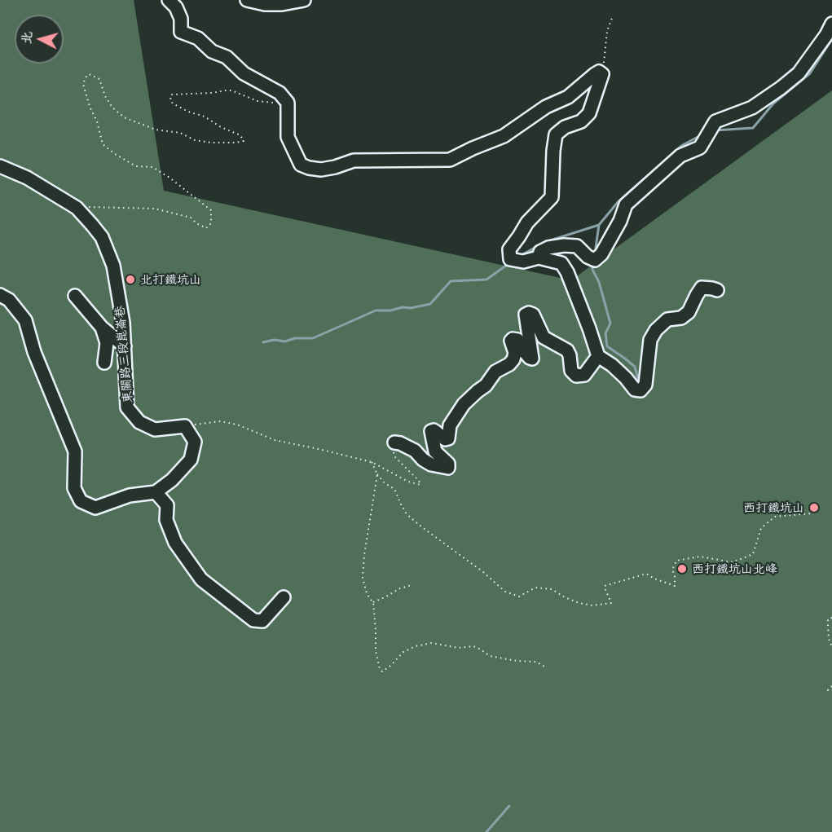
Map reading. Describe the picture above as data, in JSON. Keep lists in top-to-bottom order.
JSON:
{
  "streets": {
    "street": ["東關路三段崑崙巷"]
  },
  "places": ["北打鐵坑山", "西打鐵坑山", "西打鐵坑山北峰"],
  "north": "left"
}
